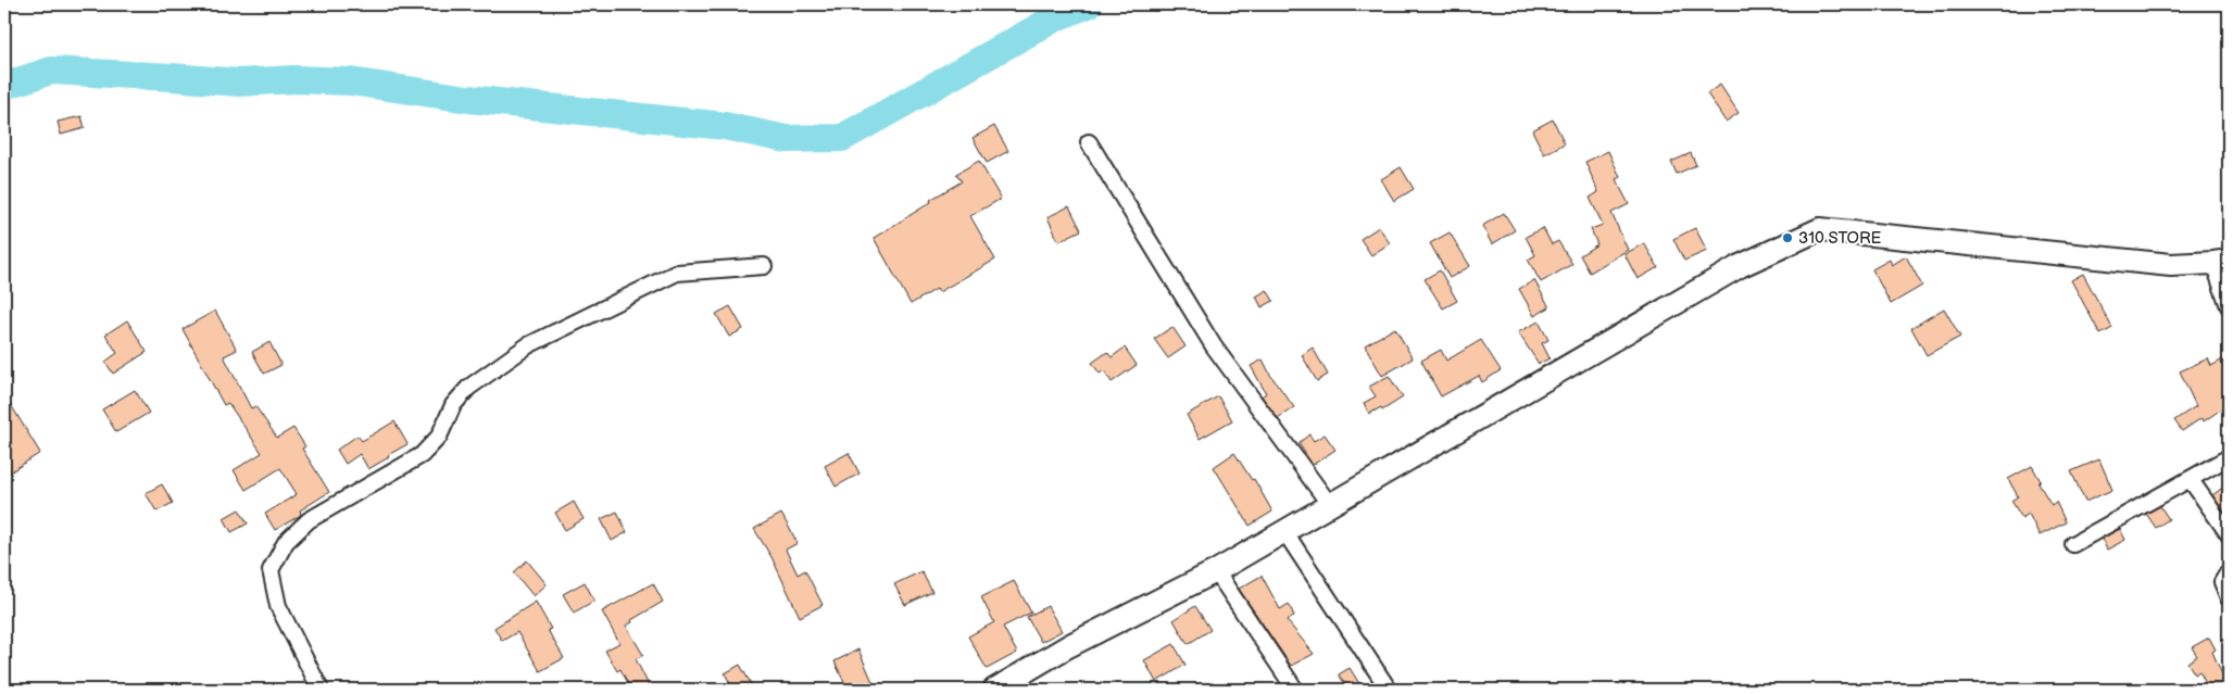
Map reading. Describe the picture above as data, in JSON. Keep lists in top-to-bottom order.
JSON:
{
  "places": ["310 STORE"]
}
